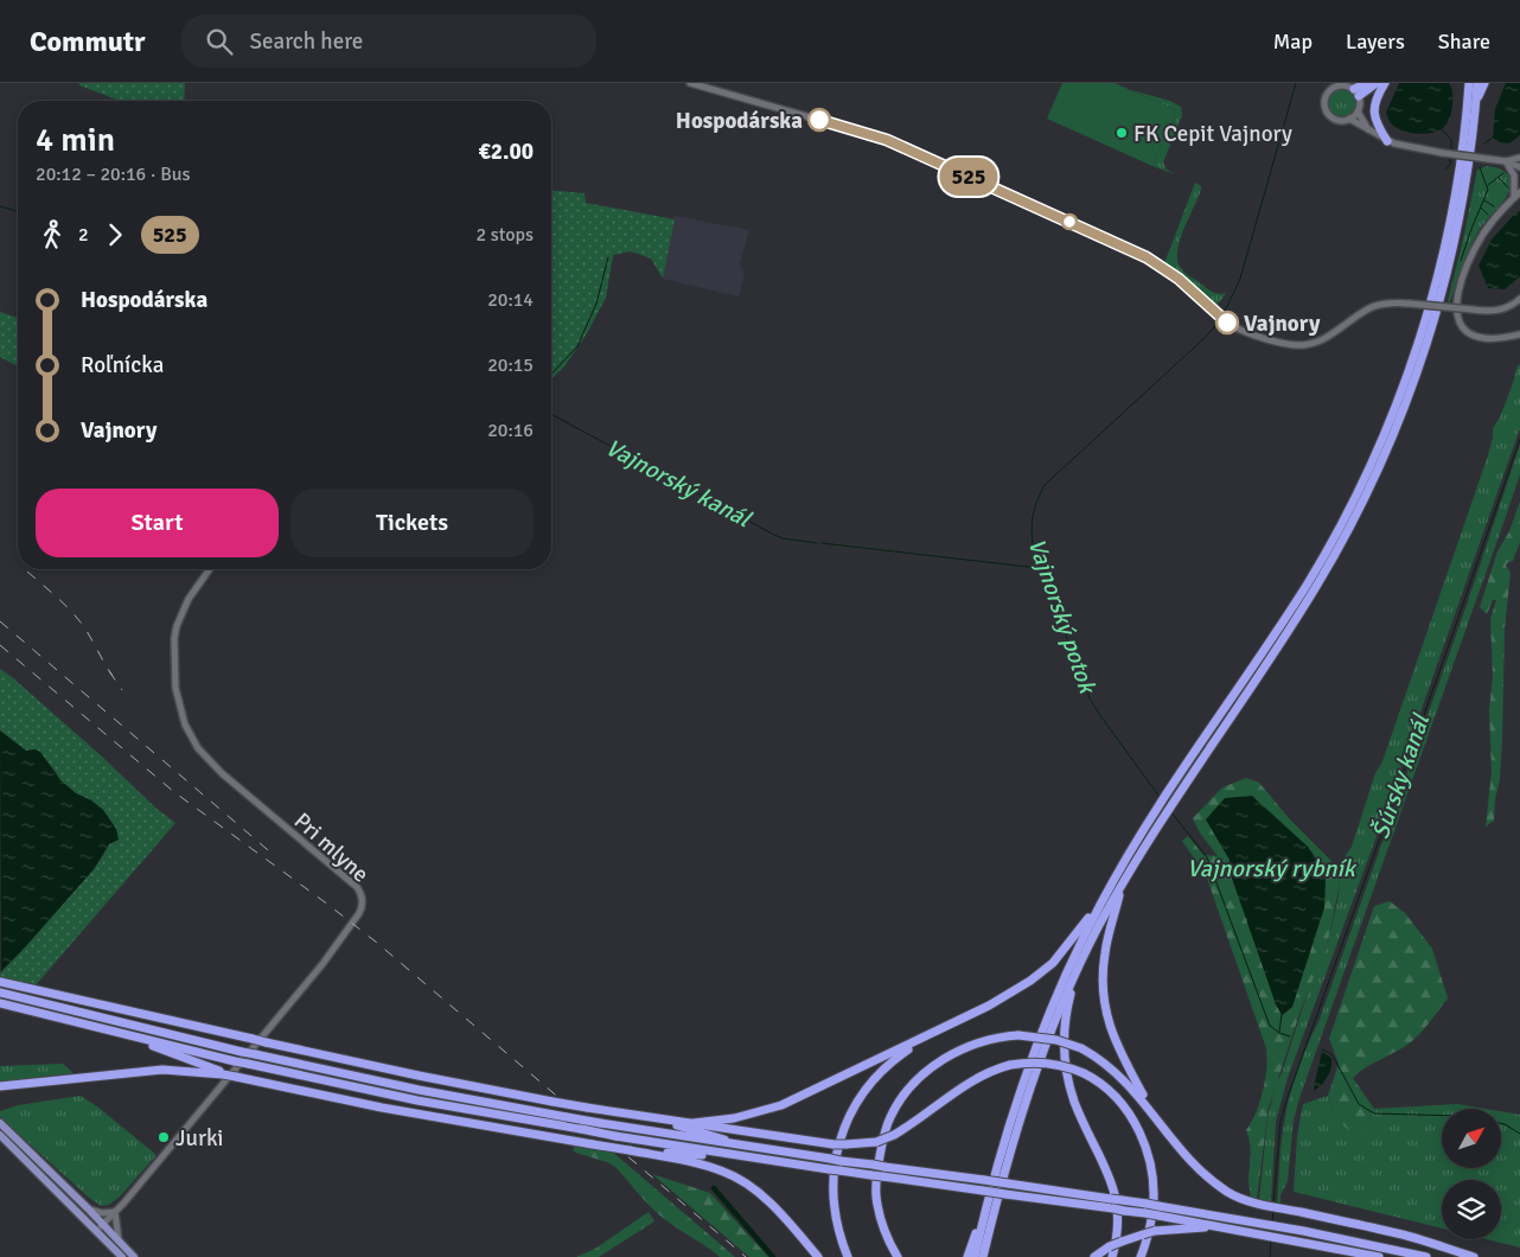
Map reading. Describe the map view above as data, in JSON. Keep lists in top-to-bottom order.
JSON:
{
  "streets": {
    "street": ["Pri mlyne"]
  },
  "water": [
    "Vajnorský kanál",
    "Vajnorský potok",
    "Šúrsky kanál",
    "Vajnorský rybník"
  ],
  "places": [
    "Hospodárska",
    "FK Cepit Vajnory",
    "Vajnory",
    "Jurki"
  ],
  "lines": ["bus line 525"],
  "north": "top right",
  "page": {
    "header": "Commutr",
    "search": "Search here",
    "nav": ["Map", "Layers", "Share"],
    "on_map": "525",
    "heading": ["4 min", "20:12 – 20:16 · Bus", "€2.00"],
    "legs": ["2", "525", "2 stops"],
    "list": [
      {
        "name": "Hospodárska",
        "value": "20:14"
      },
      {
        "name": "Roľnícka",
        "value": "20:15"
      },
      {
        "name": "Vajnory",
        "value": "20:16"
      }
    ],
    "buttons": ["Start", "Tickets"]
  }
}
